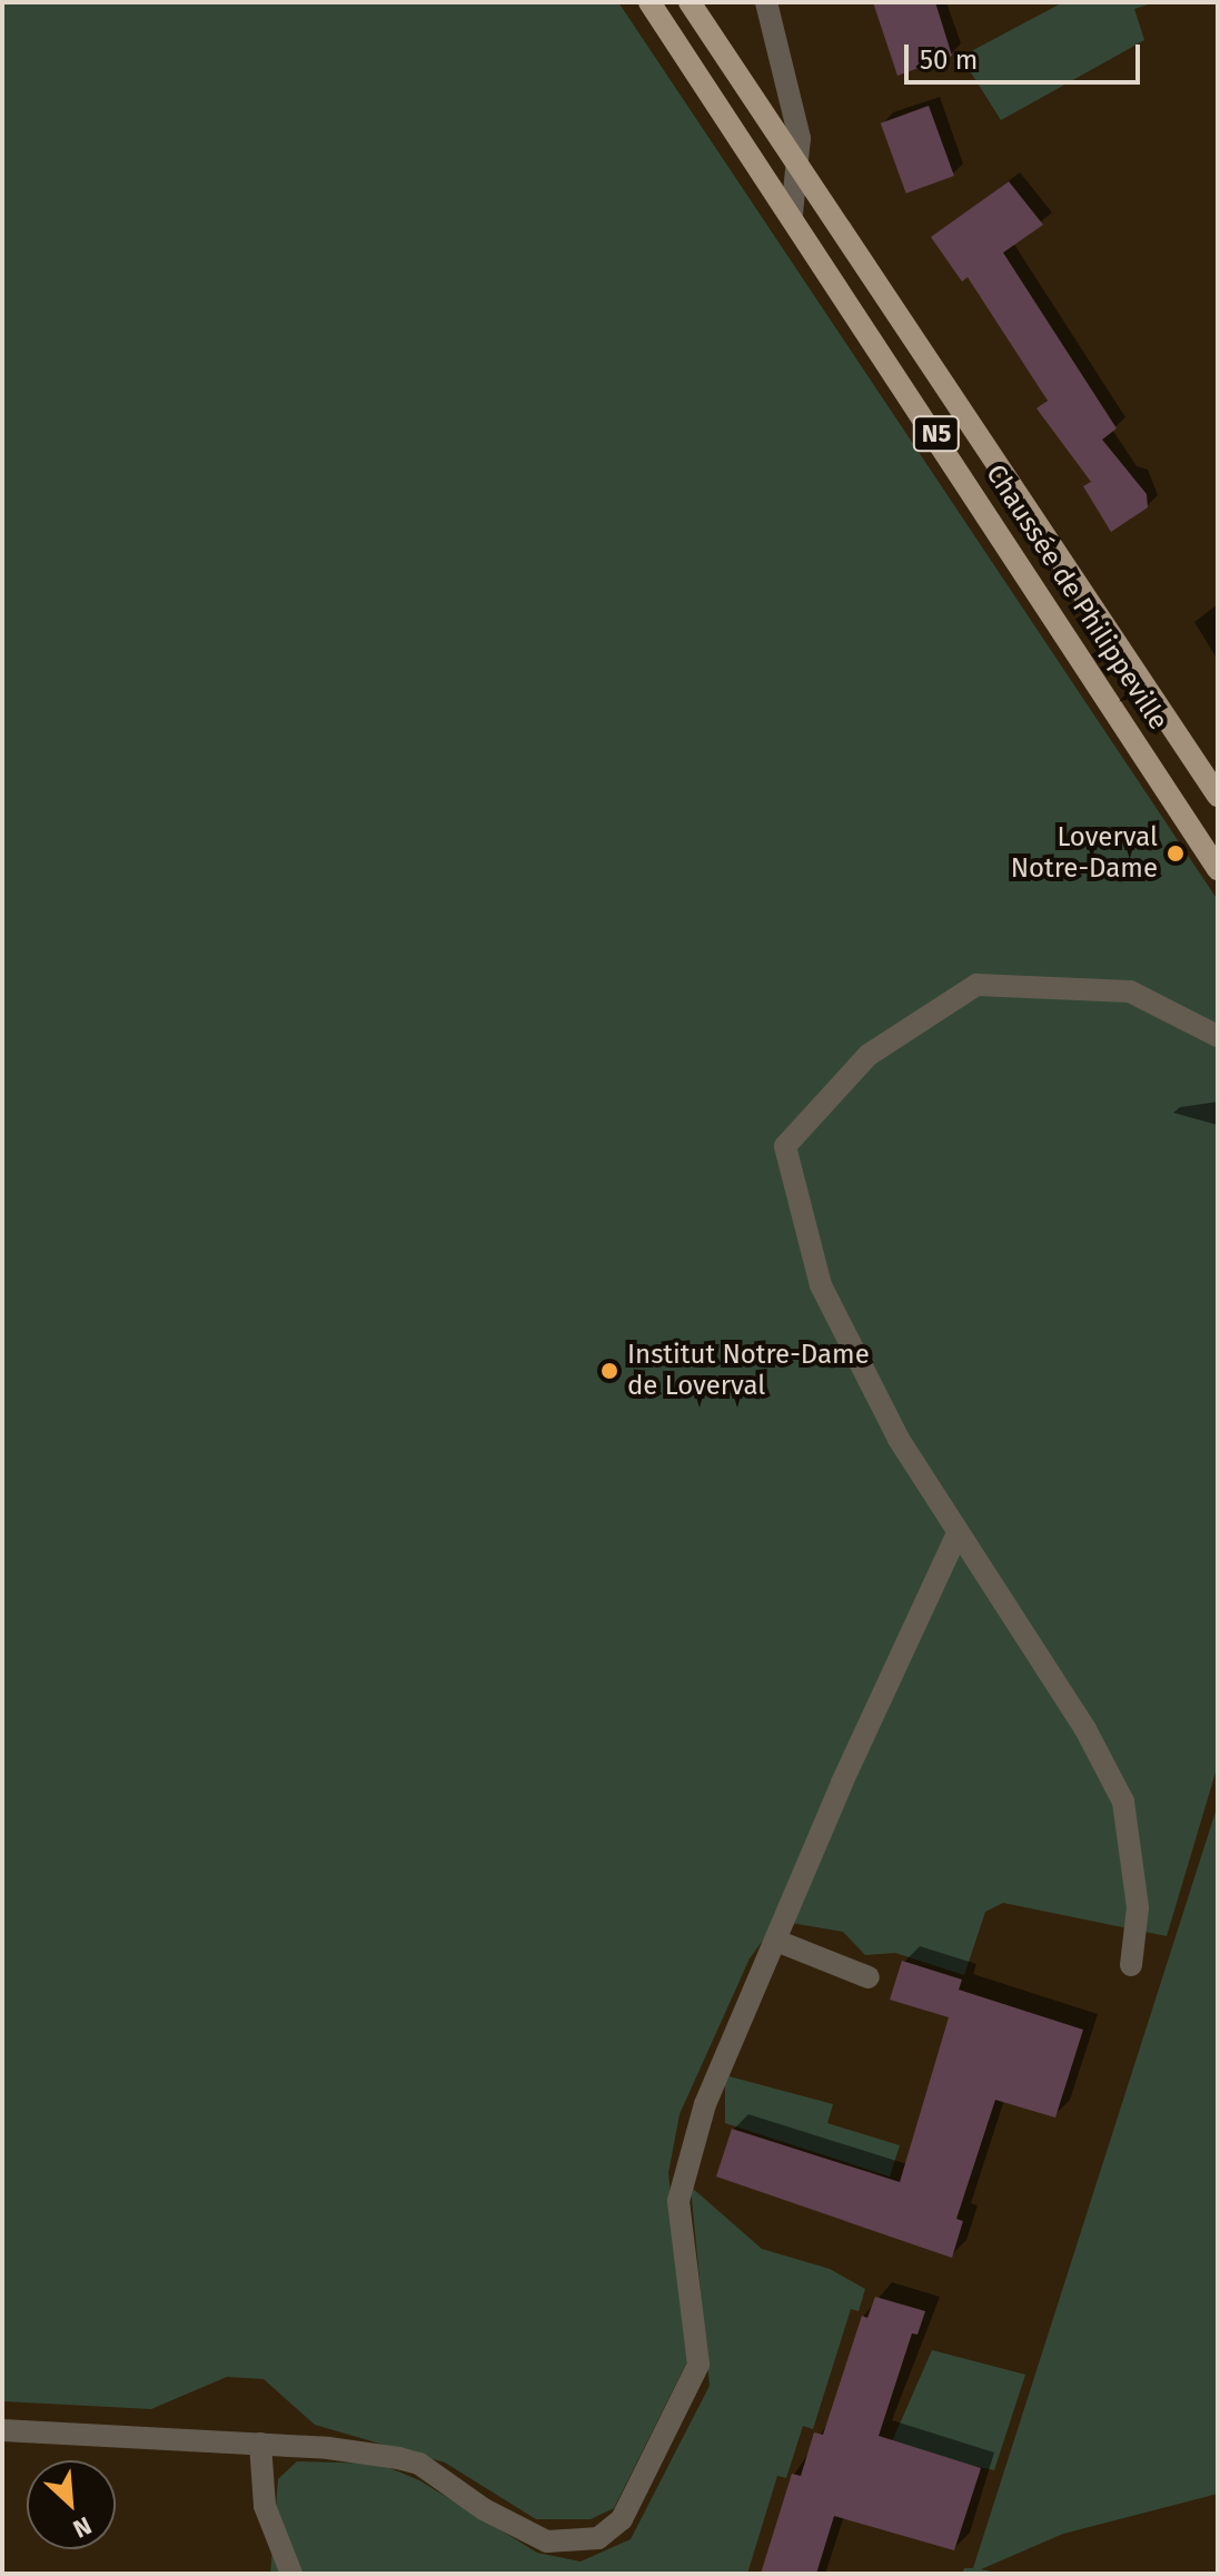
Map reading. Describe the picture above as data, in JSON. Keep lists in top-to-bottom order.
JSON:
{
  "streets": {
    "main road": ["N5", "Chaussée de Philippeville"]
  },
  "places": ["Loverval Notre-Dame", "Institut Notre-Dame de Loverval"],
  "scale_bar": "50 m",
  "north": "bottom right"
}
